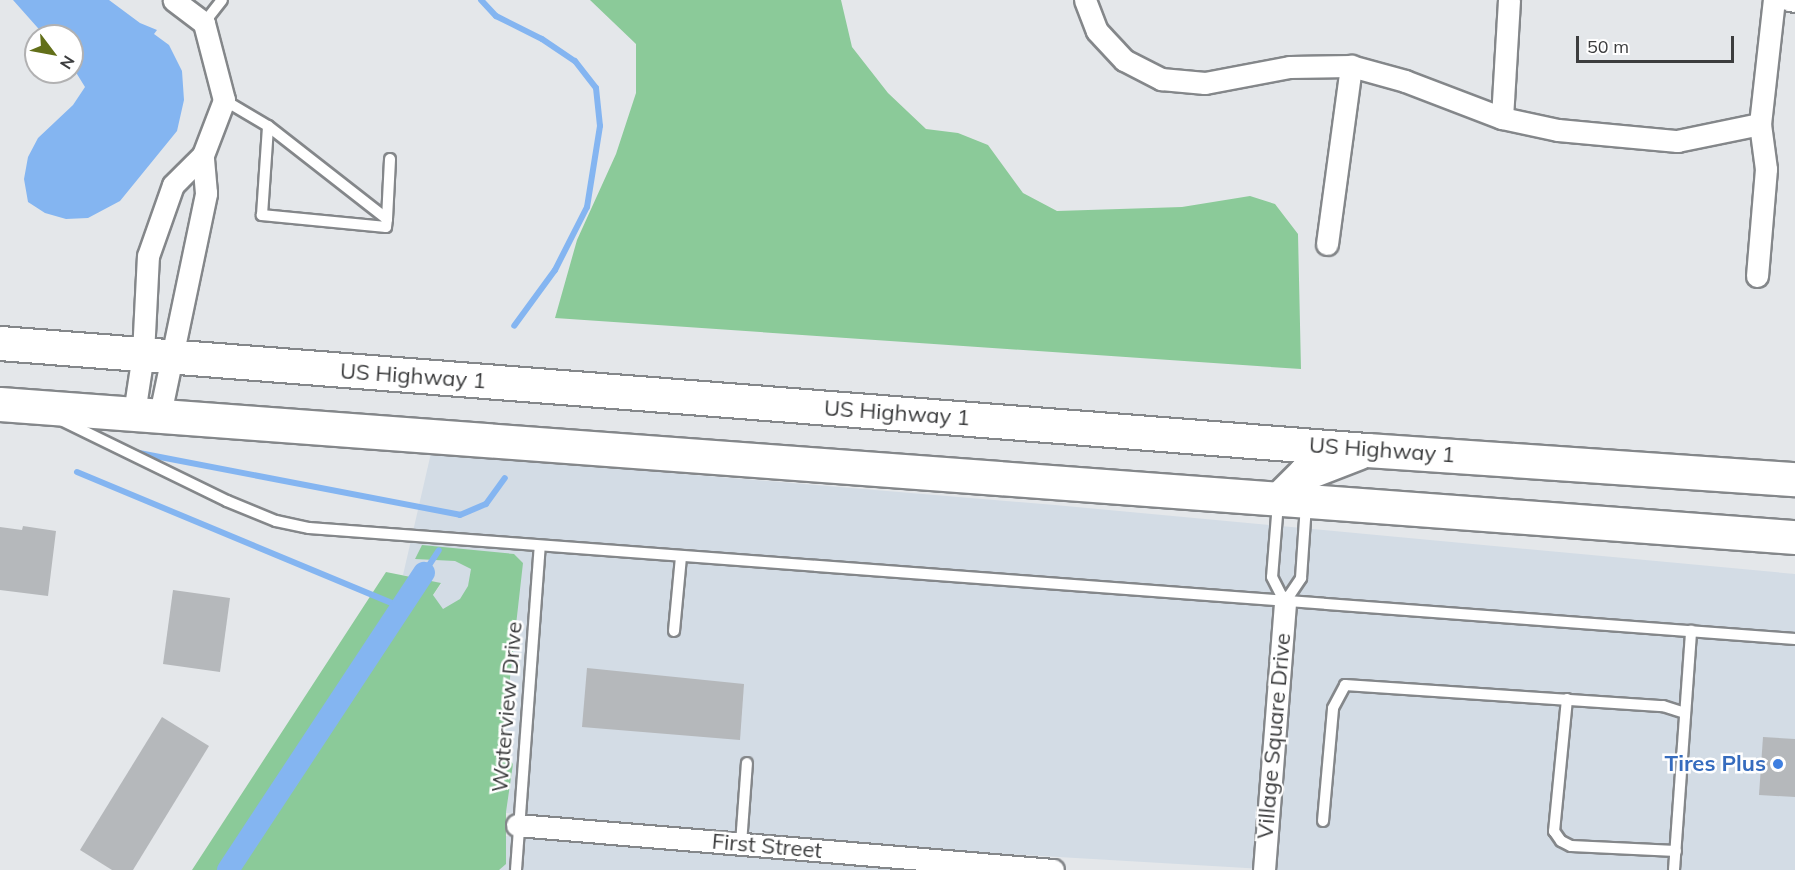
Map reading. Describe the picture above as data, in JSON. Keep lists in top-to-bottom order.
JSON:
{
  "streets": {
    "main road": ["US Highway 1"],
    "street": ["Village Square Drive", "First Street"],
    "lane": ["Waterview Drive"]
  },
  "crossings": [
    ["Waterview Drive", "First Street"]
  ],
  "places": ["Tires Plus"],
  "scale_bar": "50 m",
  "north": "bottom right"
}
